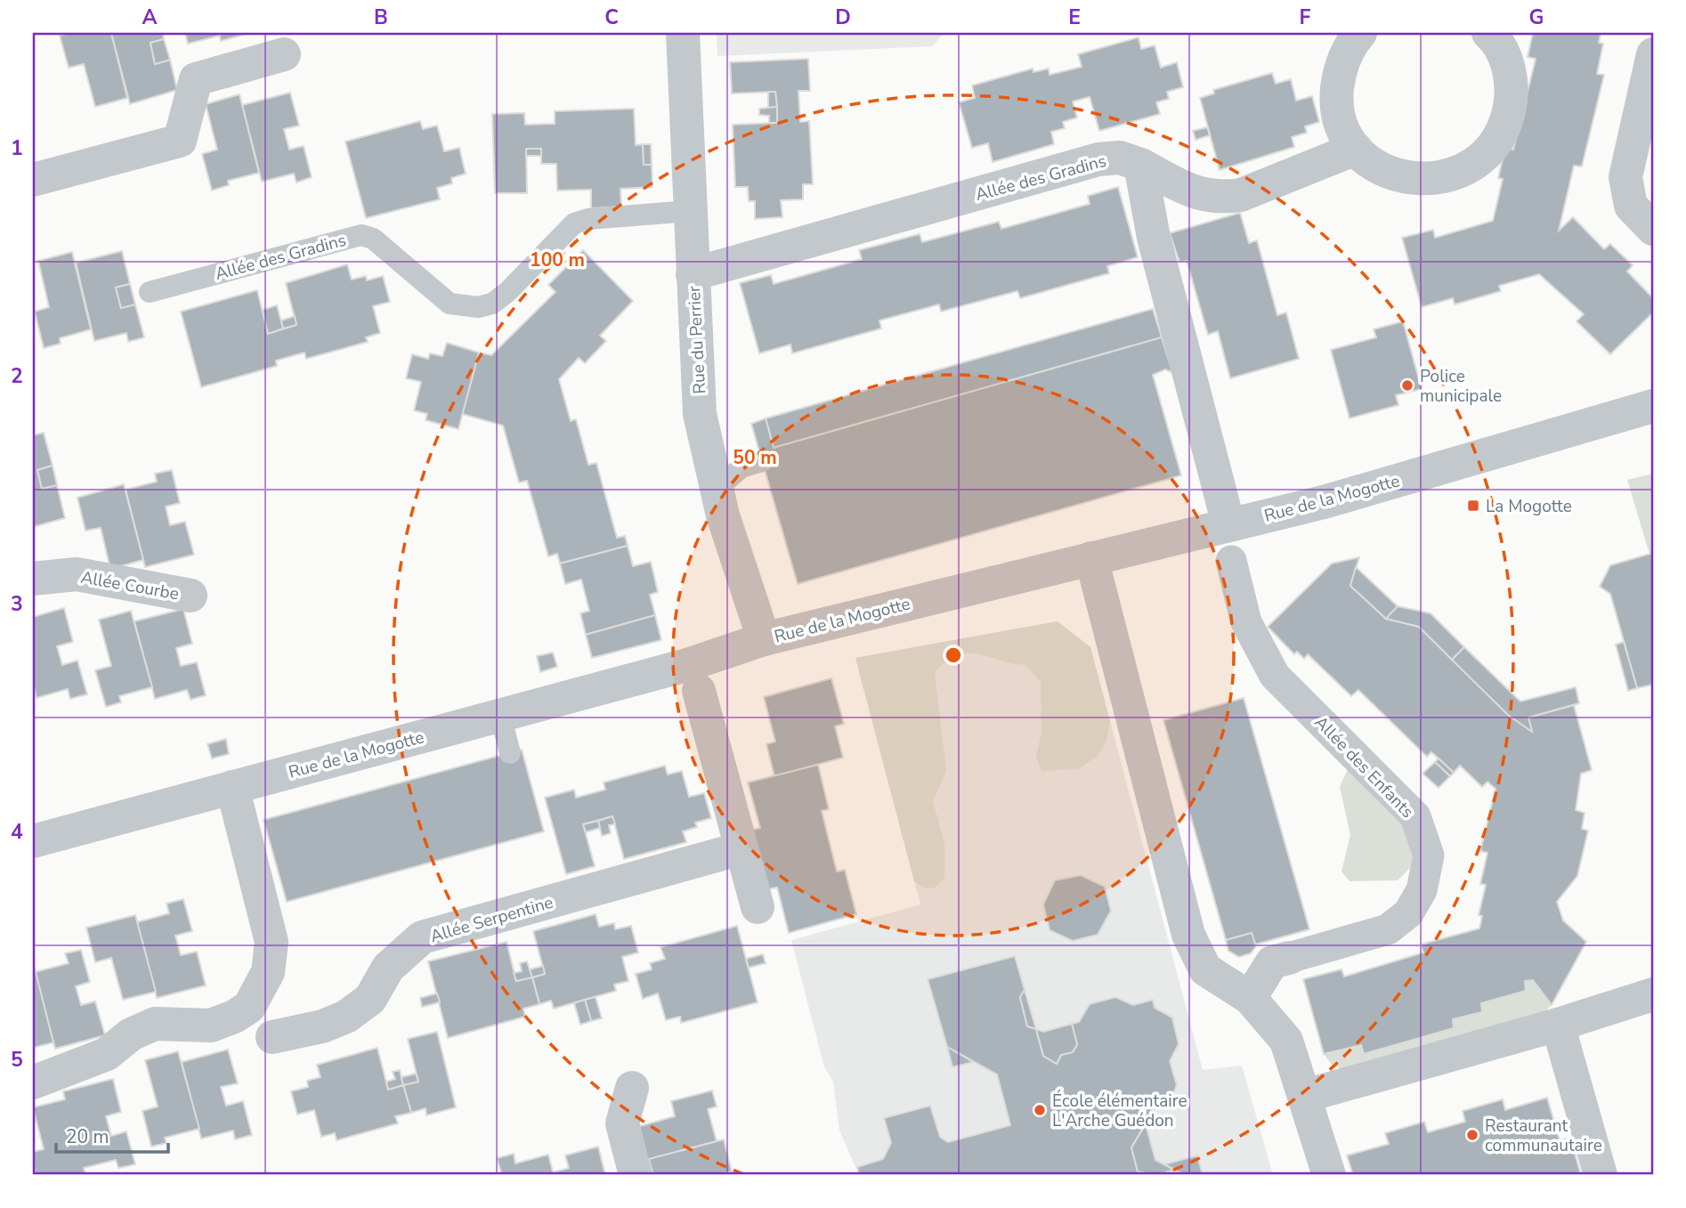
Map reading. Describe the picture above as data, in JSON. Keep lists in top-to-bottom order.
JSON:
{
  "streets": {
    "street": [
      "Allée des Gradins",
      "Rue du Perrier",
      "Rue de la Mogotte",
      "Allée Courbe",
      "Allée des Enfants",
      "Allée Serpentine"
    ]
  },
  "crossings": [
    ["Allée des Gradins", "Rue du Perrier"],
    ["Rue du Perrier", "Rue de la Mogotte"]
  ],
  "places": {
    "other": ["Police municipale", "École élémentaire L'Arche Guédon", "Restaurant communautaire"],
    "transit": ["La Mogotte"]
  },
  "scale_bar": "20 m",
  "grid": {
    "columns": [
      "A",
      "B",
      "C",
      "D",
      "E",
      "F",
      "G"
    ],
    "rows": [
      "1",
      "2",
      "3",
      "4",
      "5"
    ]
  },
  "rings": ["100 m", "50 m"]
}
